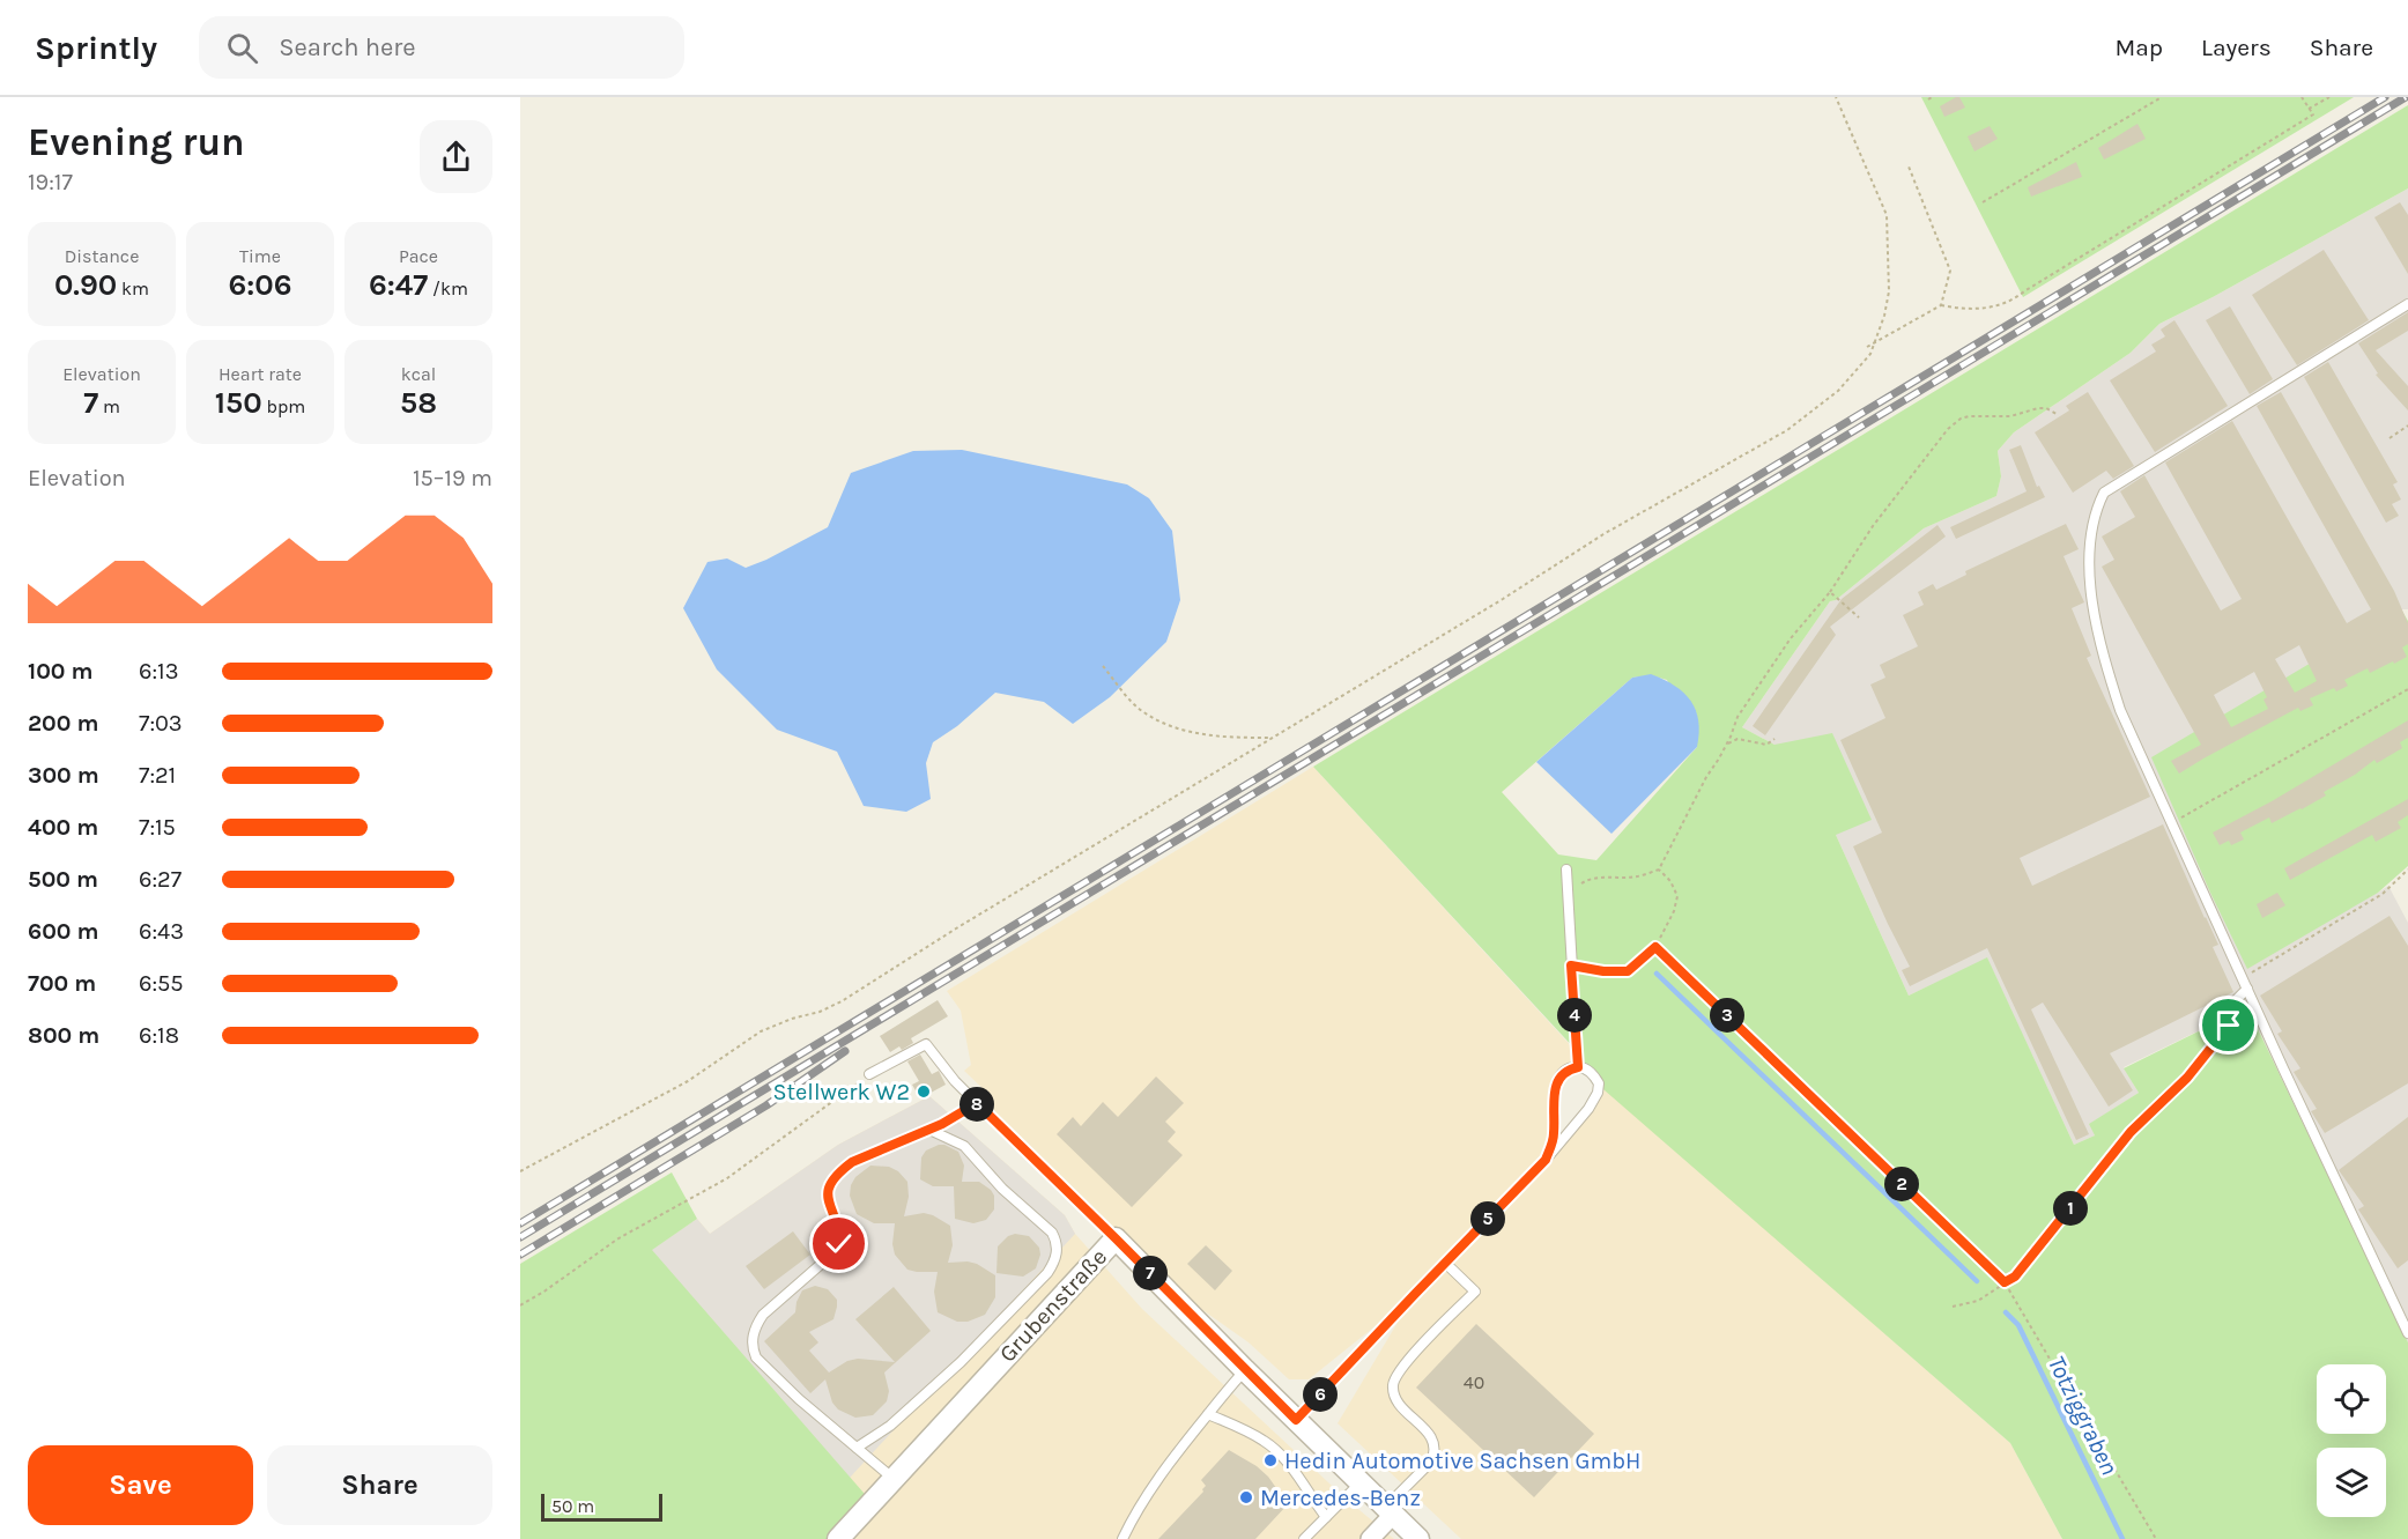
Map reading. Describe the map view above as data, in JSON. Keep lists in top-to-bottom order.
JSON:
{
  "streets": {
    "street": ["Grubenstraße"]
  },
  "water": ["Totziggraben"],
  "places": ["Stellwerk W2", "Hedin Automotive Sachsen GmbH", "Mercedes-Benz"],
  "house_numbers": ["40"],
  "scale_bar": "50 m",
  "page": {
    "header": "Sprintly",
    "search": "Search here",
    "nav": ["Map", "Layers", "Share"],
    "heading": ["Evening run", "19:17"],
    "stats": [
      ["Distance", "0.90 km"],
      ["Time", "6:06"],
      ["Pace", "6:47 /km"],
      ["Elevation", "7 m"],
      ["Heart rate", "150 bpm"],
      ["kcal", "58"]
    ],
    "chart": ["Elevation", "15–19 m"],
    "list": [
      {
        "name": "100 m",
        "note": "6:13"
      },
      {
        "name": "200 m",
        "note": "7:03"
      },
      {
        "name": "300 m",
        "note": "7:21"
      },
      {
        "name": "400 m",
        "note": "7:15"
      },
      {
        "name": "500 m",
        "note": "6:27"
      },
      {
        "name": "600 m",
        "note": "6:43"
      },
      {
        "name": "700 m",
        "note": "6:55"
      },
      {
        "name": "800 m",
        "note": "6:18"
      }
    ],
    "pins": [
      "3",
      "4",
      "8",
      "2",
      "1",
      "5",
      "7",
      "6"
    ],
    "buttons": ["Save", "Share"],
    "scale": "50 m"
  }
}
